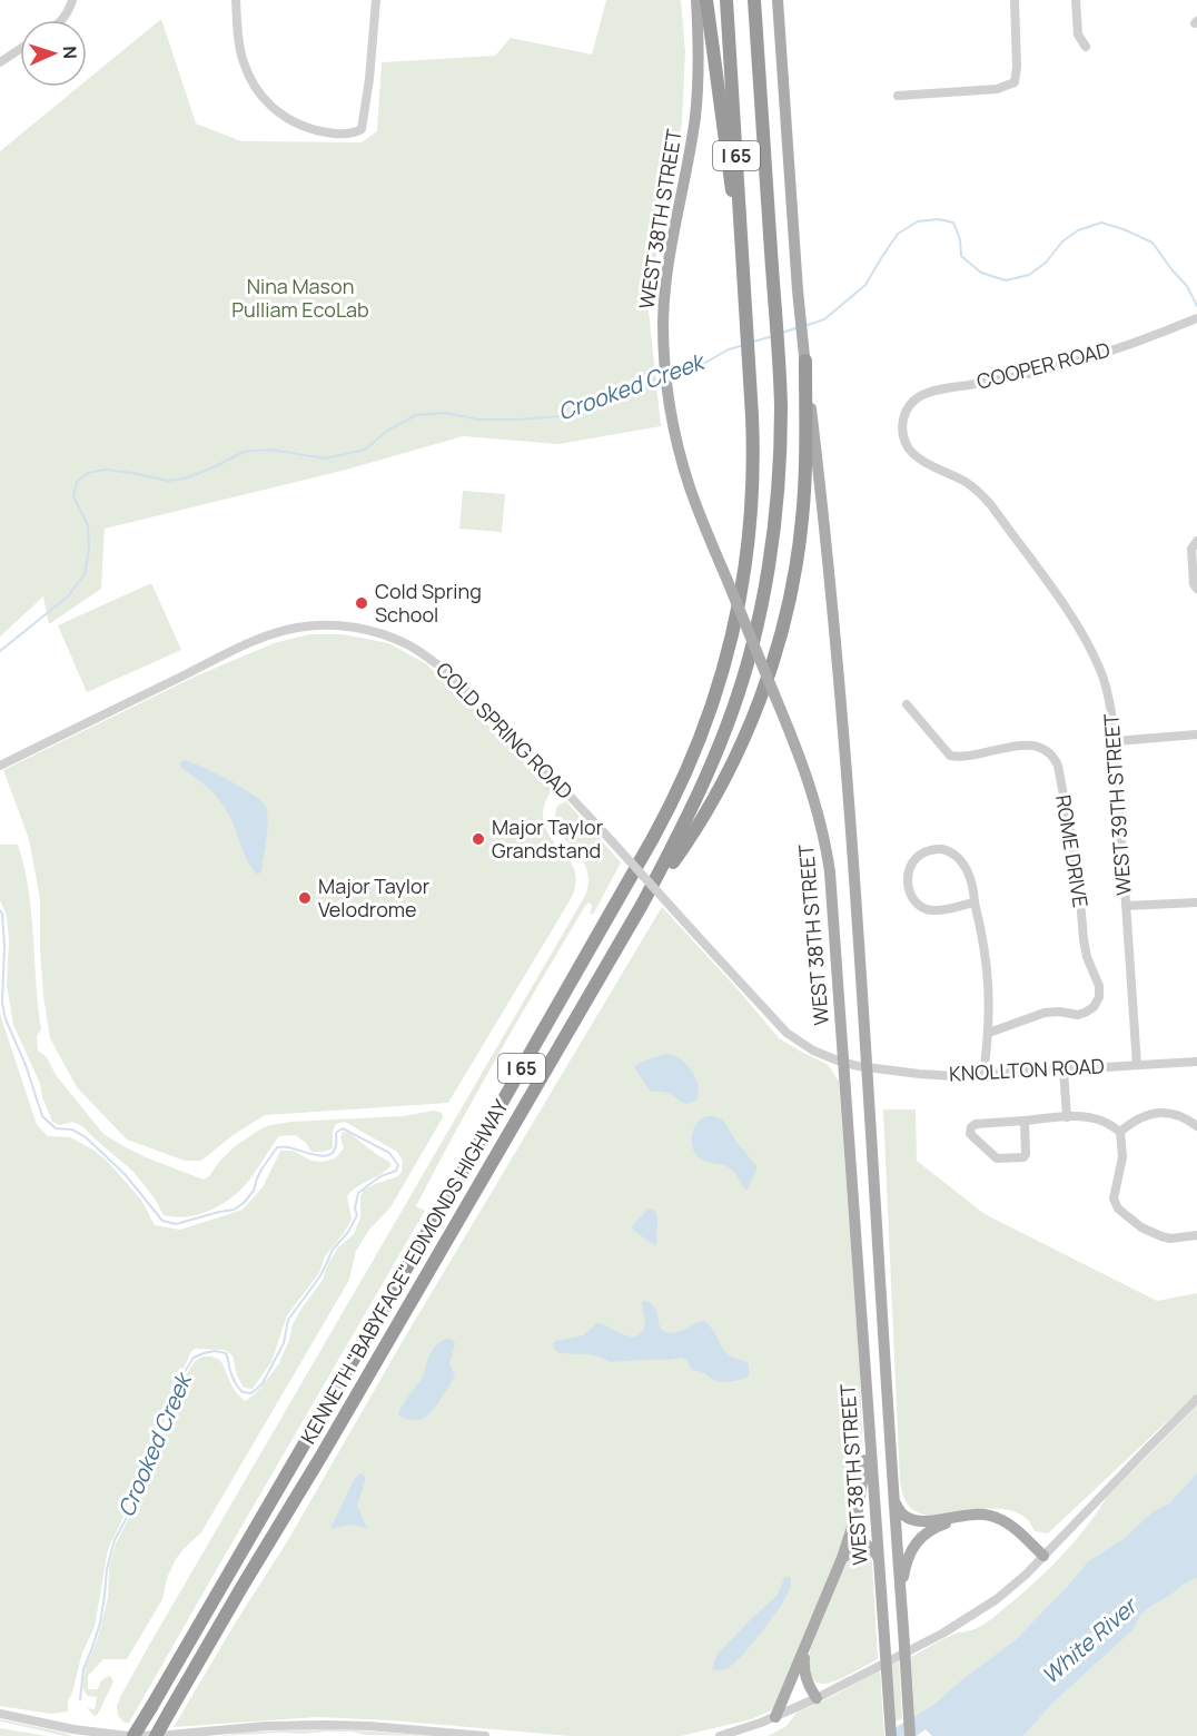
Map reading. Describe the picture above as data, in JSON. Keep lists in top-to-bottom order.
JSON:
{
  "streets": {
    "highway": ["I 65", "KENNETH \"BABYFACE\" EDMONDS HIGHWAY"],
    "main road": ["WEST 38TH STREET"],
    "street": [
      "COOPER ROAD",
      "COLD SPRING ROAD",
      "WEST 39TH STREET",
      "ROME DRIVE",
      "KNOLLTON ROAD"
    ]
  },
  "crossings": [
    ["WEST 38TH STREET", "COLD SPRING ROAD"],
    ["WEST 38TH STREET", "KNOLLTON ROAD"],
    ["COOPER ROAD", "WEST 39TH STREET"],
    ["COLD SPRING ROAD", "KNOLLTON ROAD"],
    ["WEST 39TH STREET", "KNOLLTON ROAD"]
  ],
  "water": ["Crooked Creek", "White River"],
  "parks": ["Nina Mason Pulliam EcoLab"],
  "places": ["Cold Spring School", "Major Taylor Grandstand", "Major Taylor Velodrome"],
  "north": "right"
}
